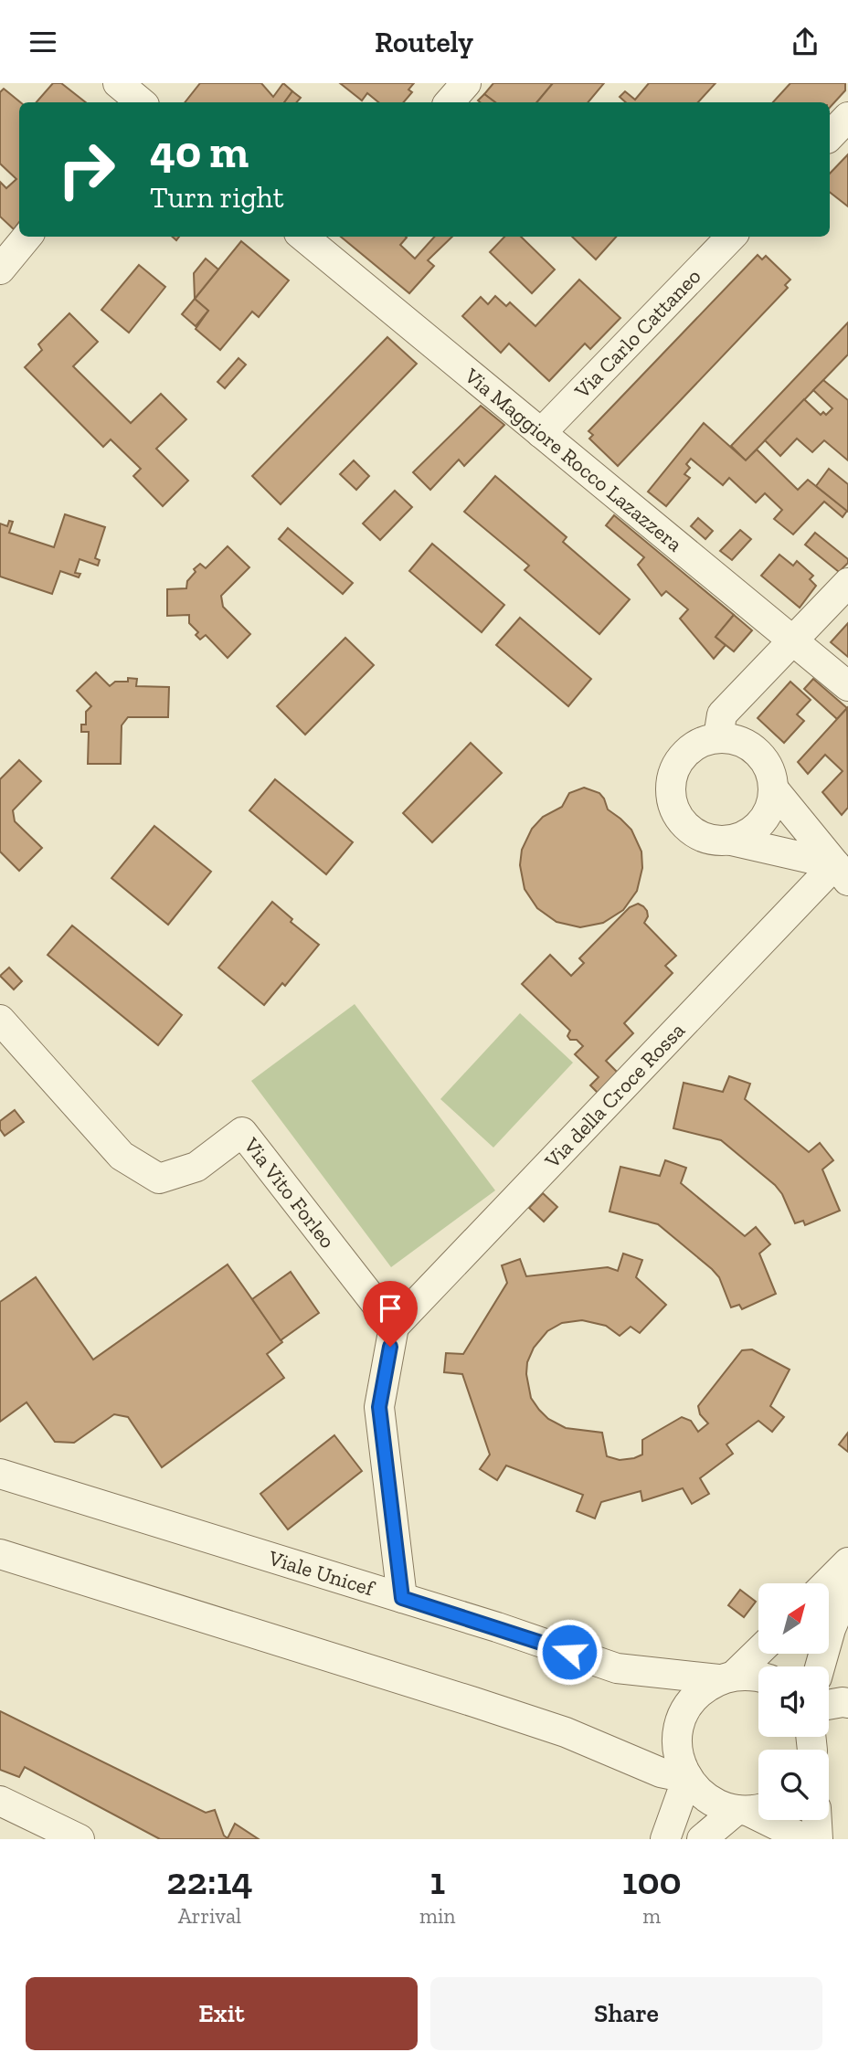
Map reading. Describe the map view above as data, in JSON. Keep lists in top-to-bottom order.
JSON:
{
  "streets": {
    "street": [
      "Via Carlo Cattaneo",
      "Via Maggiore Rocco Lazazzera",
      "Via della Croce Rossa",
      "Via Vito Forleo",
      "Viale Unicef"
    ]
  },
  "crossings": [
    ["Via Carlo Cattaneo", "Via Maggiore Rocco Lazazzera"],
    ["Via della Croce Rossa", "Via Vito Forleo"]
  ],
  "north": "top right",
  "page": {
    "header": "Routely",
    "turn": ["40 m", "Turn right"],
    "eta": [
      "22:14",
      "Arrival",
      "1",
      "min",
      "100",
      "m"
    ],
    "buttons": ["Exit", "Share"]
  }
}
